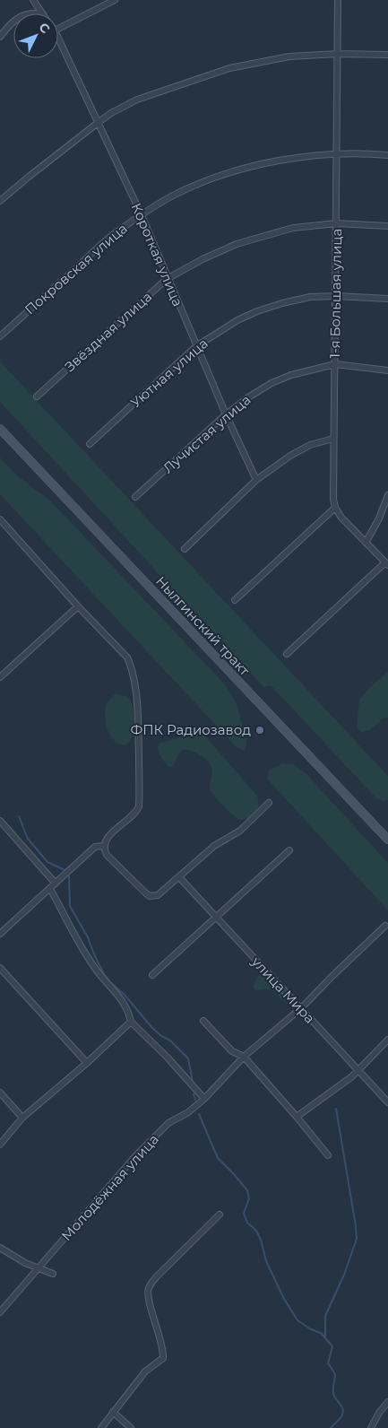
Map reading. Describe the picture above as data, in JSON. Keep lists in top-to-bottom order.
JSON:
{
  "streets": {
    "main road": ["Нылгинский тракт"],
    "street": [
      "Короткая улица",
      "Покровская улица",
      "1-я Большая улица",
      "Звёздная улица",
      "Уютная улица",
      "Лучистая улица",
      "улица Мира",
      "Молодёжная улица"
    ]
  },
  "crossings": [
    ["Короткая улица", "Покровская улица"],
    ["Короткая улица", "Звёздная улица"],
    ["Короткая улица", "Уютная улица"],
    ["Короткая улица", "Лучистая улица"],
    ["Покровская улица", "1-я Большая улица"],
    ["1-я Большая улица", "Звёздная улица"],
    ["1-я Большая улица", "Уютная улица"],
    ["1-я Большая улица", "Лучистая улица"],
    ["улица Мира", "Молодёжная улица"]
  ],
  "places": ["ФПК Радиозавод"],
  "north": "top right"
}
